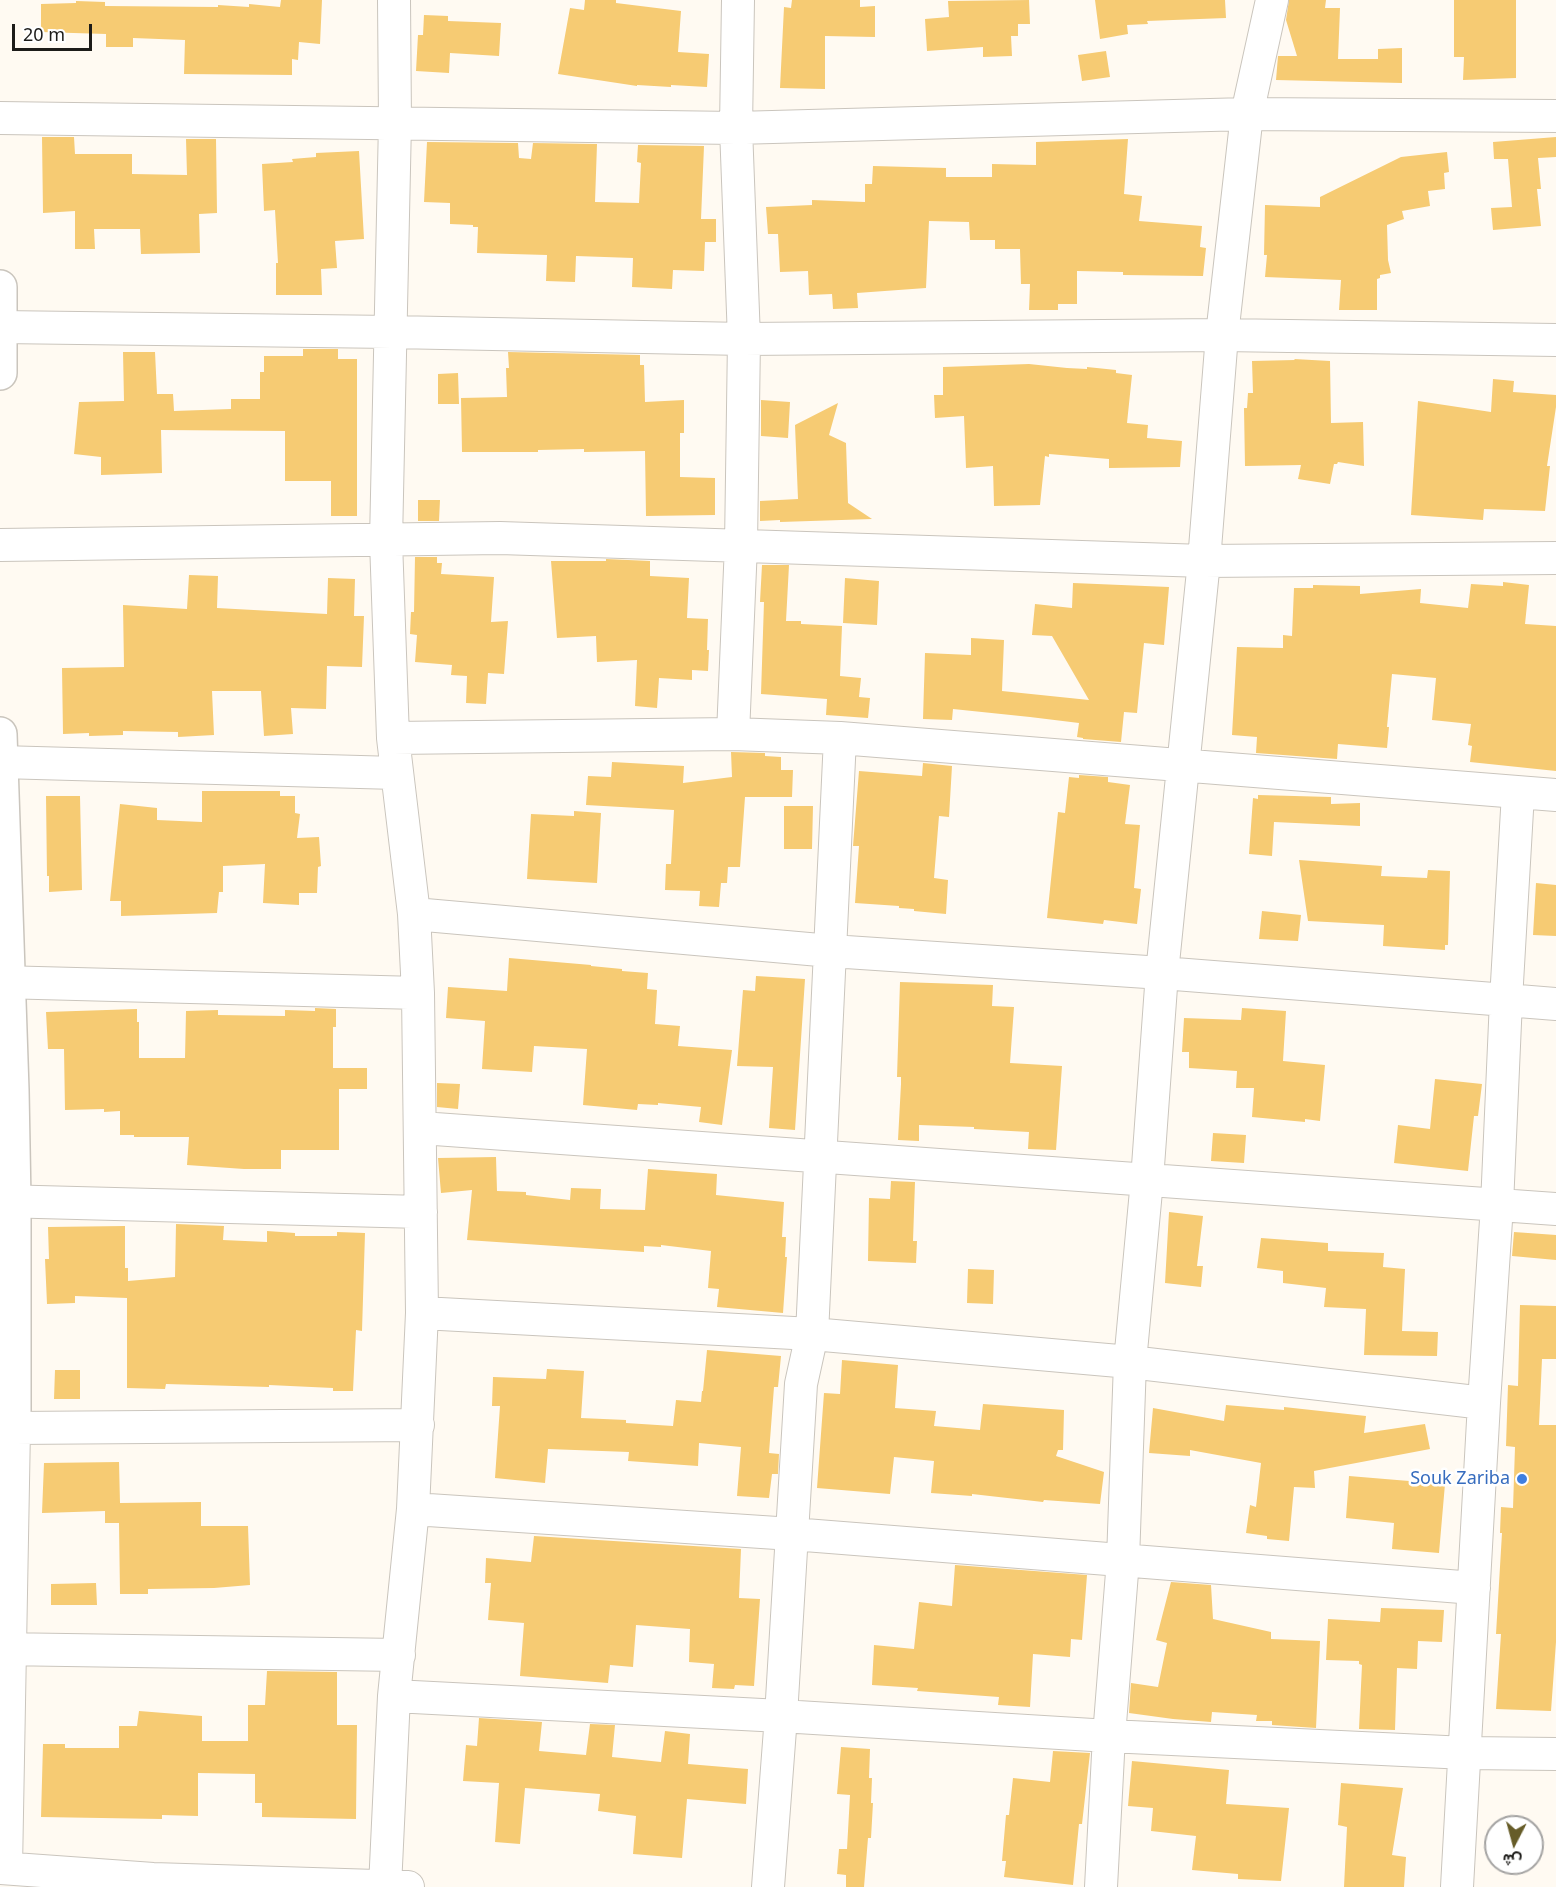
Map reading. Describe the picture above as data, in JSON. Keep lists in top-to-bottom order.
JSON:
{
  "places": ["Souk Zariba"],
  "scale_bar": "20 m",
  "north": "bottom"
}
